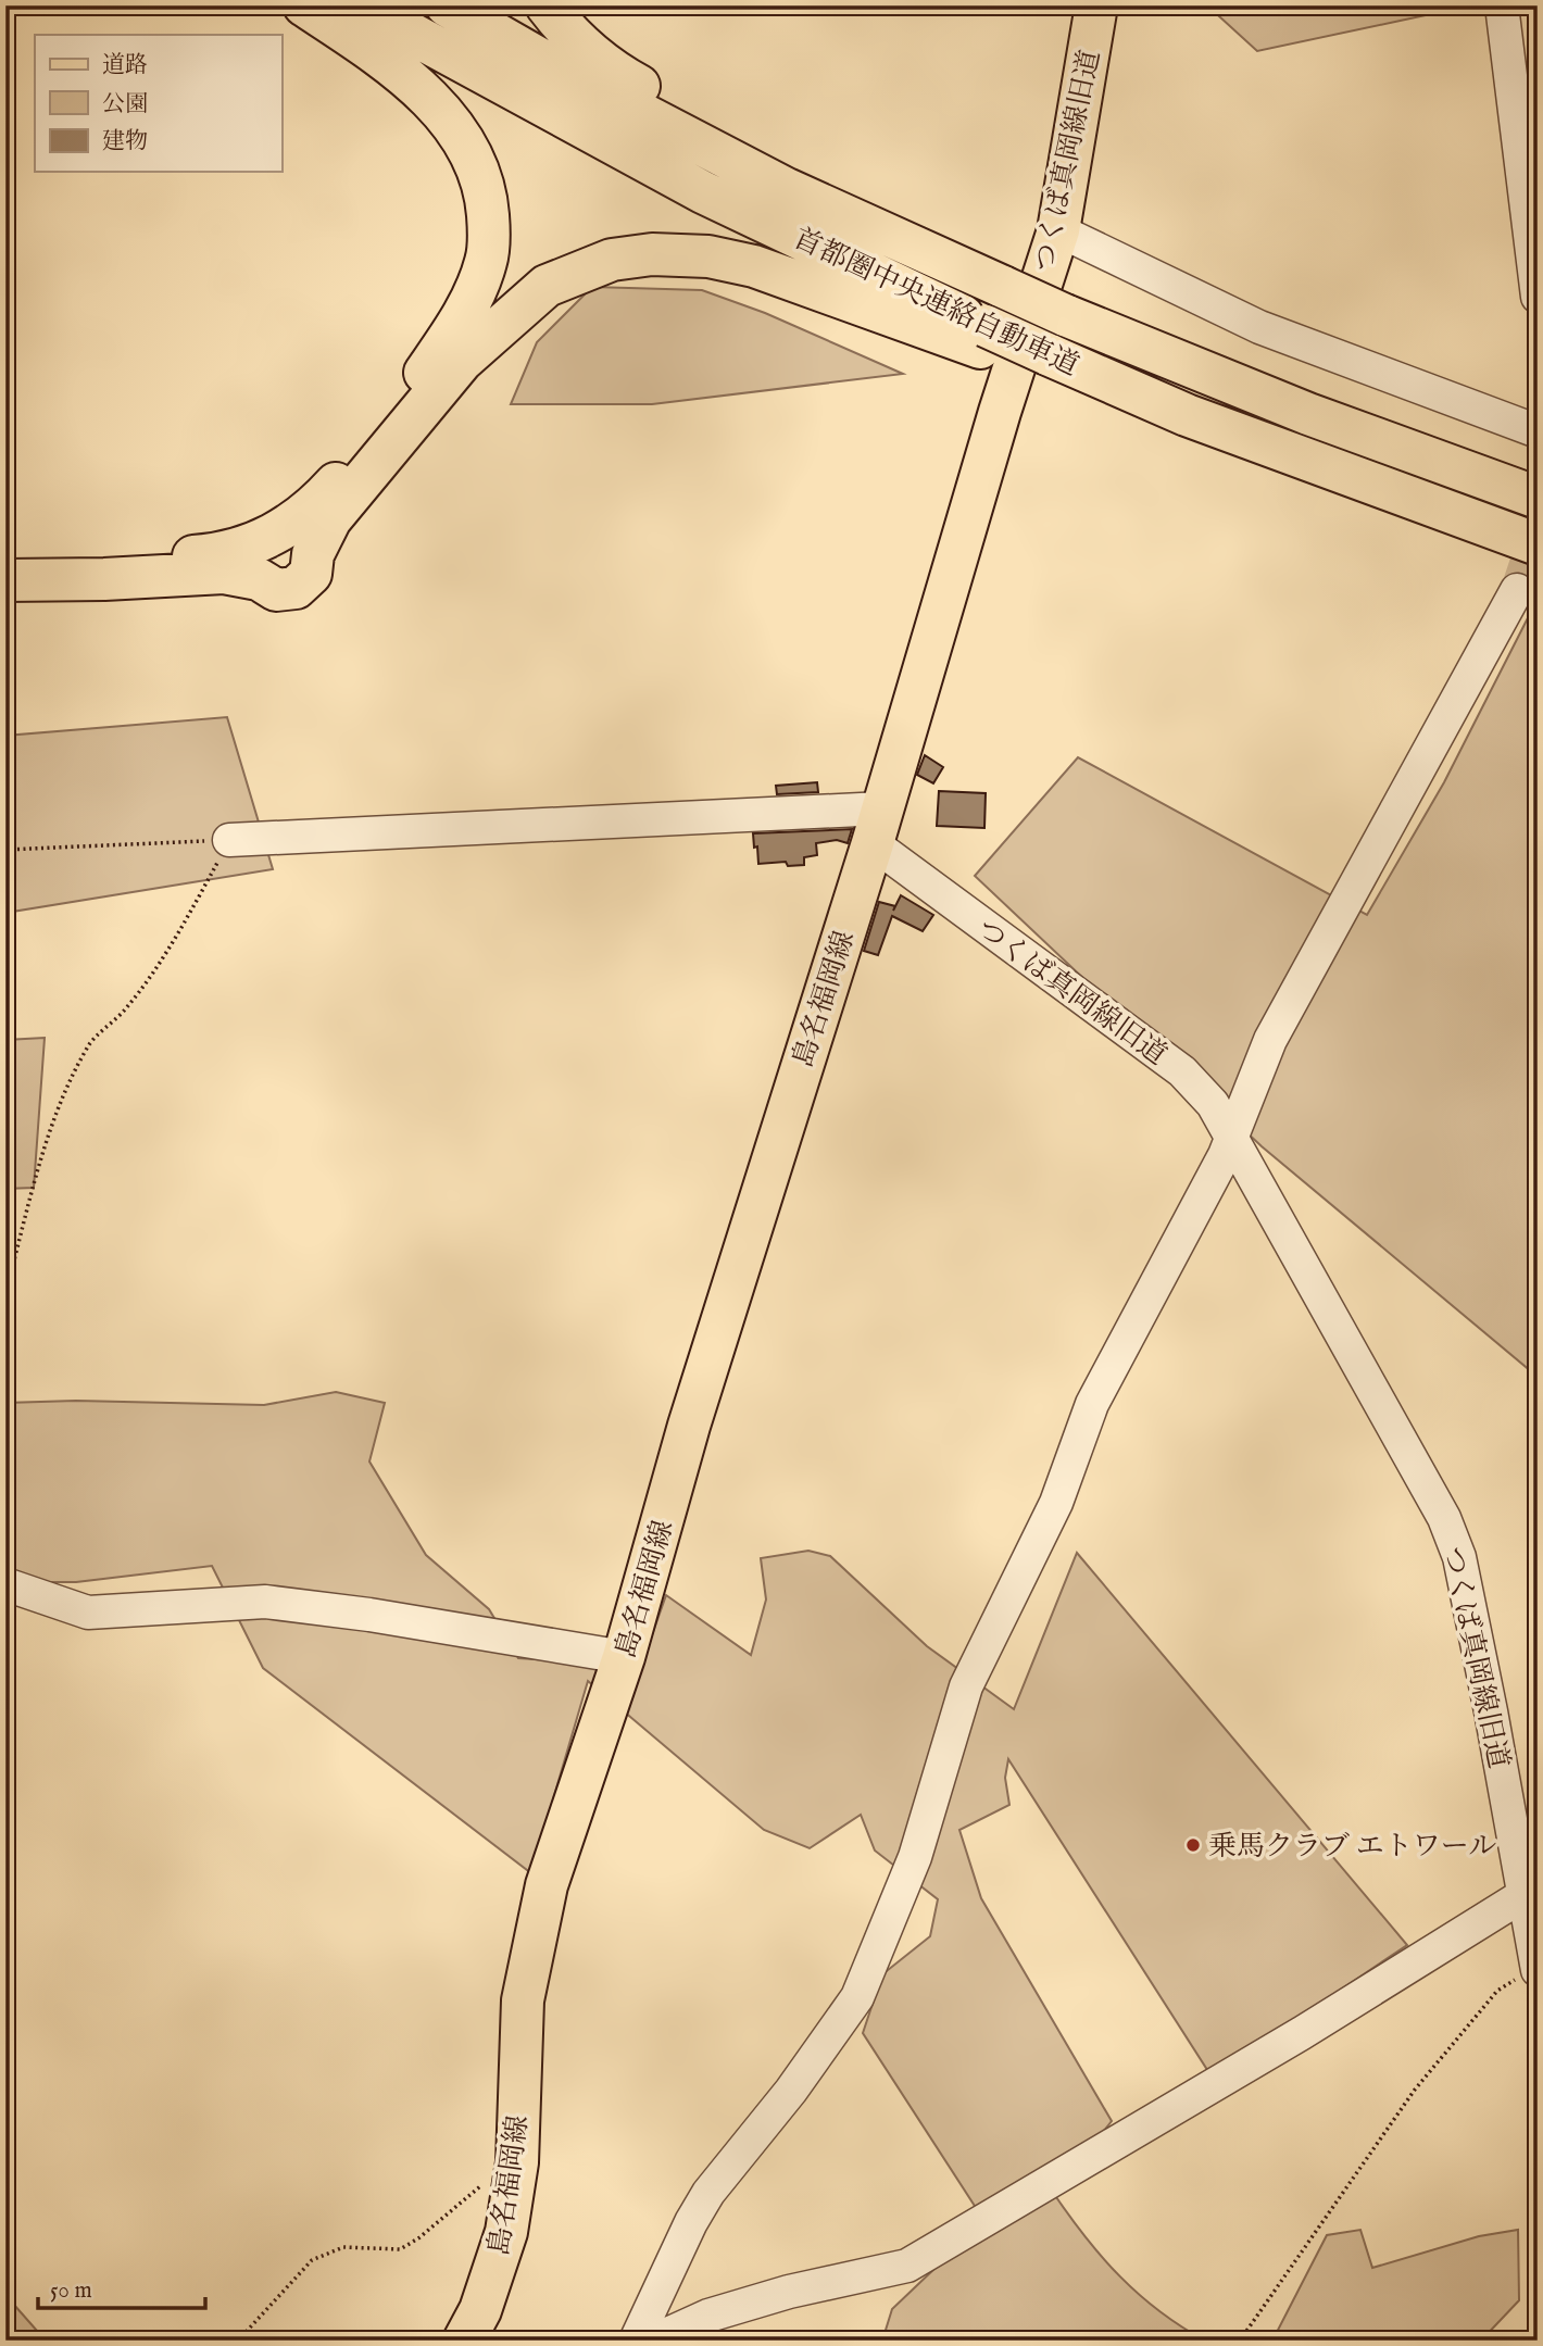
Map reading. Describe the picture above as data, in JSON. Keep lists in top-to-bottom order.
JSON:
{
  "streets": {
    "main road": ["つくば真岡線旧道", "首都圏中央連絡自動車道", "島名福岡線"]
  },
  "crossings": [
    ["つくば真岡線旧道", "島名福岡線"]
  ],
  "places": ["乗馬クラブ エトワール"],
  "legend": ["道路", "公園", "建物"],
  "scale_bar": "50 m"
}
